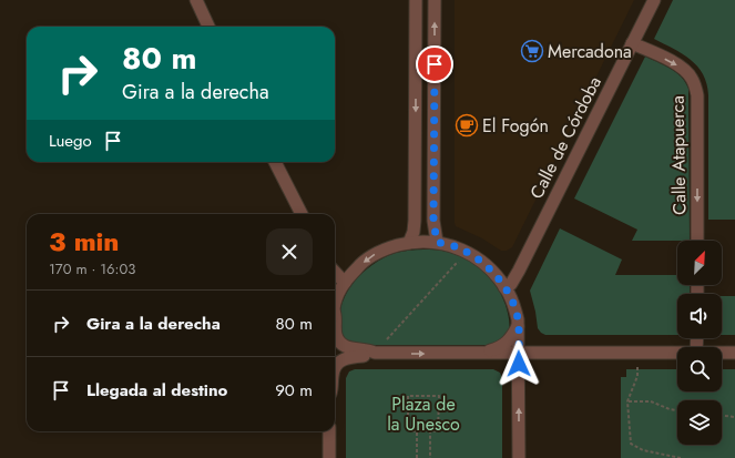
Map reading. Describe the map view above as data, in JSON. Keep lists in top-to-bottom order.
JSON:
{
  "streets": {
    "street": ["Calle de Córdoba", "Calle Atapuerca"]
  },
  "crossings": [
    ["Calle de Córdoba", "Calle Atapuerca"]
  ],
  "one_way": ["Calle Atapuerca"],
  "parks": ["Plaza de la Unesco"],
  "places": {
    "supermarket": ["Mercadona"],
    "cafe": ["El Fogón"]
  },
  "north": "top right",
  "page": {
    "turn": ["80 m", "Gira a la derecha"],
    "then": "Luego",
    "heading": ["3 min", "170 m · 16:03"],
    "list": [
      {
        "name": "Gira a la derecha",
        "value": "80 m"
      },
      {
        "name": "Llegada al destino",
        "value": "90 m"
      }
    ]
  }
}
